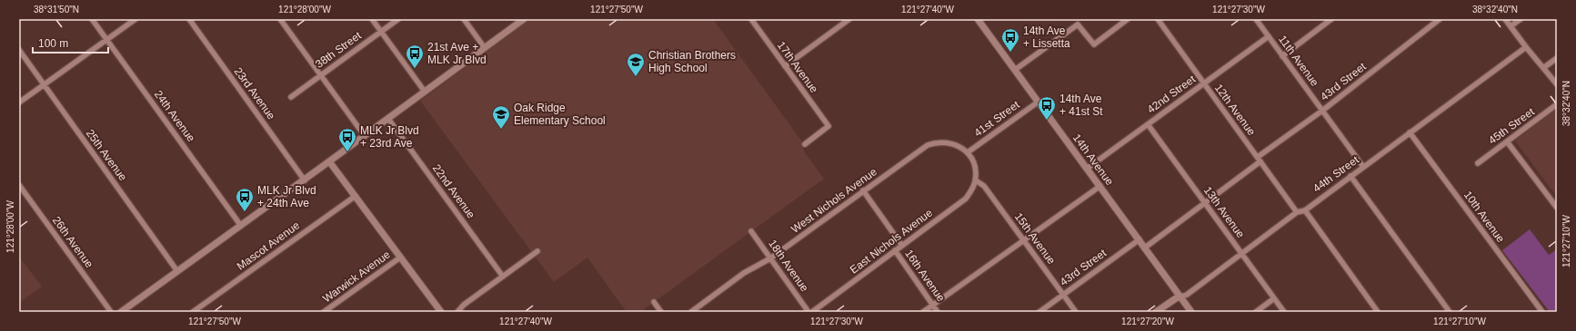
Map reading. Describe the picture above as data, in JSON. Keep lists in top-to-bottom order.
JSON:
{
  "streets": {
    "street": [
      "38th Street",
      "11th Avenue",
      "17th Avenue",
      "43rd Street",
      "23rd Avenue",
      "42nd Street",
      "12th Avenue",
      "24th Avenue",
      "41st Street",
      "45th Street",
      "25th Avenue",
      "14th Avenue",
      "44th Street",
      "22nd Avenue",
      "West Nichols Avenue",
      "13th Avenue",
      "10th Avenue",
      "15th Avenue",
      "East Nichols Avenue",
      "26th Avenue",
      "Mascot Avenue",
      "18th Avenue",
      "16th Avenue",
      "Warwick Avenue"
    ]
  },
  "crossings": [
    ["11th Avenue", "43rd Street"],
    ["11th Avenue", "42nd Street"],
    ["11th Avenue", "44th Street"],
    ["43rd Street", "12th Avenue"],
    ["43rd Street", "14th Avenue"],
    ["43rd Street", "13th Avenue"],
    ["43rd Street", "15th Avenue"],
    ["42nd Street", "12th Avenue"],
    ["42nd Street", "14th Avenue"],
    ["42nd Street", "13th Avenue"],
    ["12th Avenue", "44th Street"],
    ["41st Street", "14th Avenue"],
    ["41st Street", "West Nichols Avenue"],
    ["14th Avenue", "44th Street"],
    ["44th Street", "13th Avenue"],
    ["44th Street", "10th Avenue"],
    ["West Nichols Avenue", "18th Avenue"],
    ["West Nichols Avenue", "16th Avenue"],
    ["15th Avenue", "East Nichols Avenue"],
    ["East Nichols Avenue", "16th Avenue"]
  ],
  "places": {
    "bus stop": [
      "14th Ave + Lissetta",
      "21st Ave + MLK Jr Blvd",
      "14th Ave + 41st St",
      "MLK Jr Blvd + 23rd Ave",
      "MLK Jr Blvd + 24th Ave"
    ],
    "school or university": ["Christian Brothers High School", "Oak Ridge Elementary School"]
  },
  "scale_bar": "100 m",
  "coordinates": [
    "38°31'50\"N",
    "121°28'00\"W",
    "121°27'50\"W",
    "121°27'40\"W",
    "121°27'30\"W",
    "38°32'40\"N",
    "121°27'10\"W",
    "121°27'20\"W"
  ]
}
